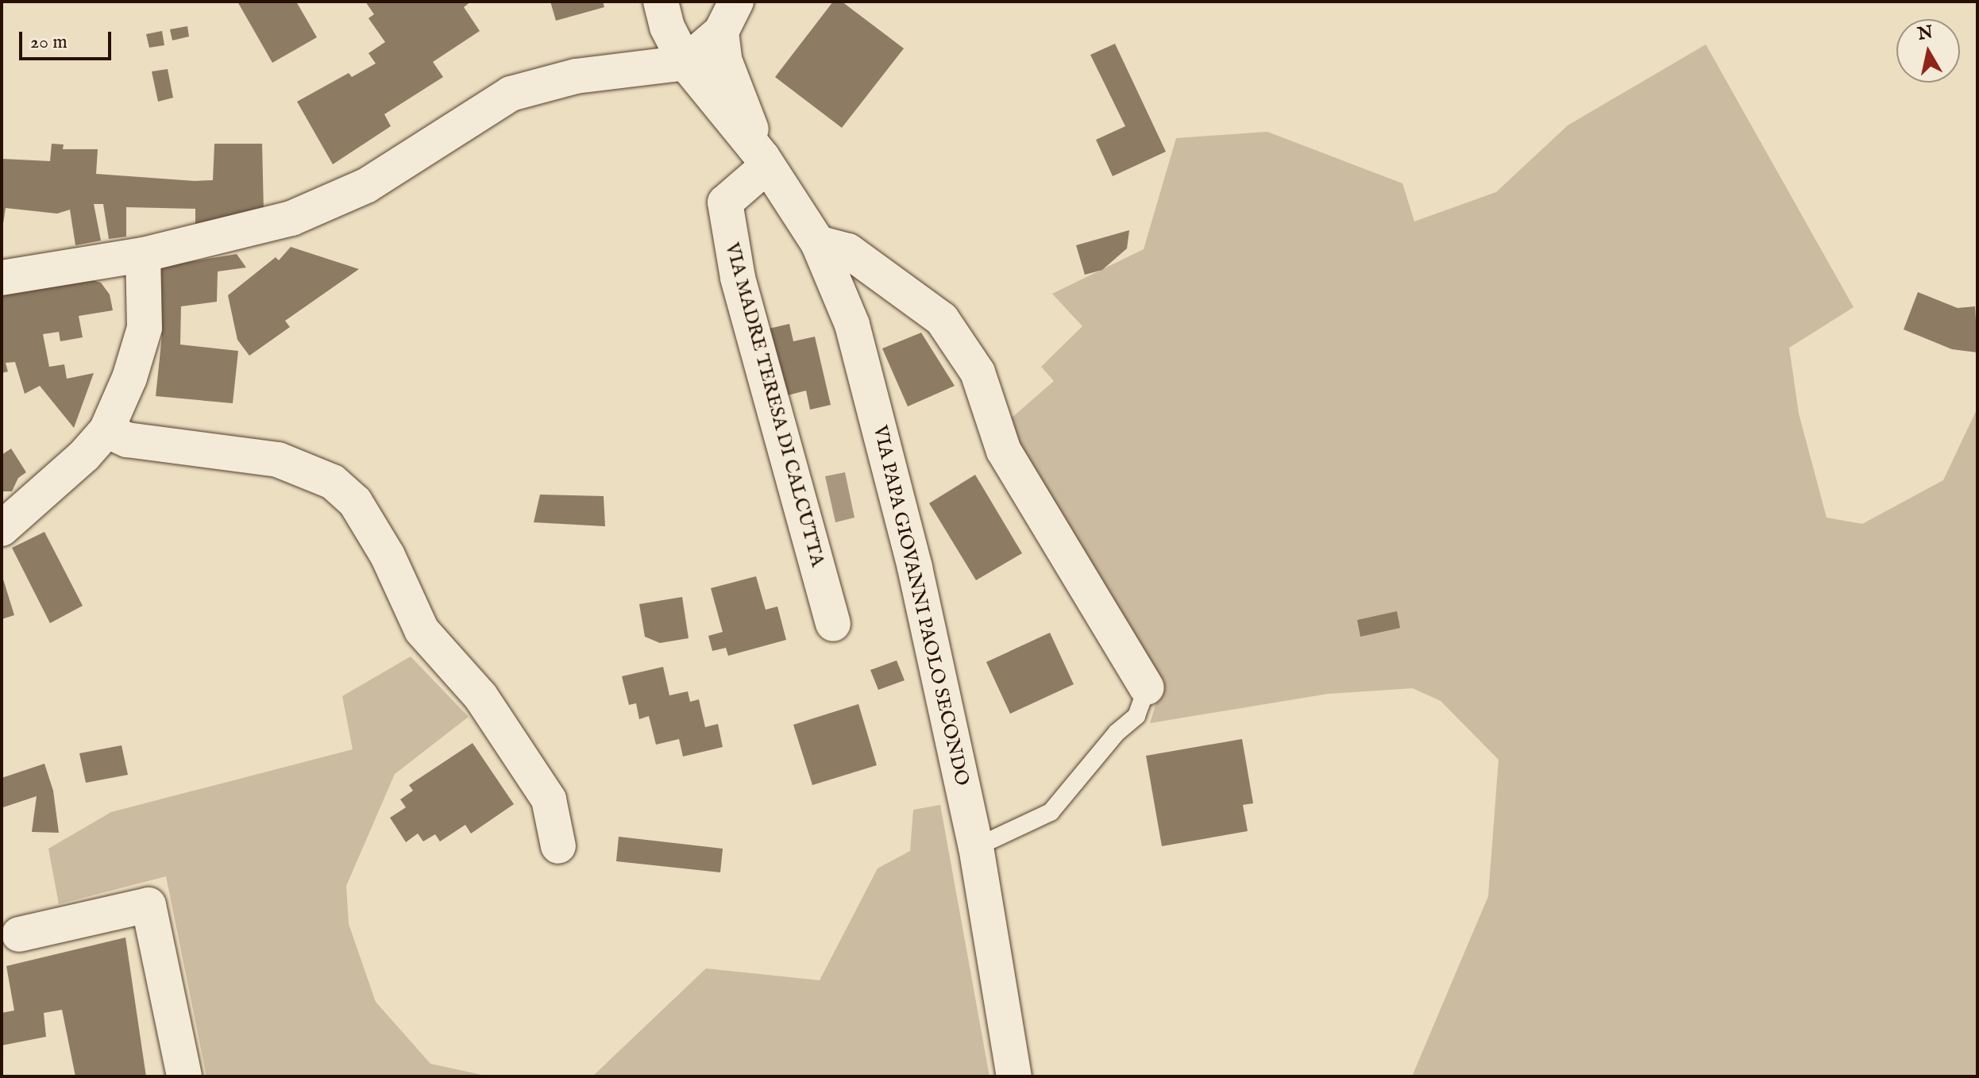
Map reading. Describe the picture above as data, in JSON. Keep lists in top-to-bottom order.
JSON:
{
  "streets": {
    "street": ["VIA MADRE TERESA DI CALCUTTA", "VIA PAPA GIOVANNI PAOLO SECONDO"]
  },
  "crossings": [
    ["VIA MADRE TERESA DI CALCUTTA", "VIA PAPA GIOVANNI PAOLO SECONDO"]
  ],
  "scale_bar": "20 m",
  "north": "top"
}
